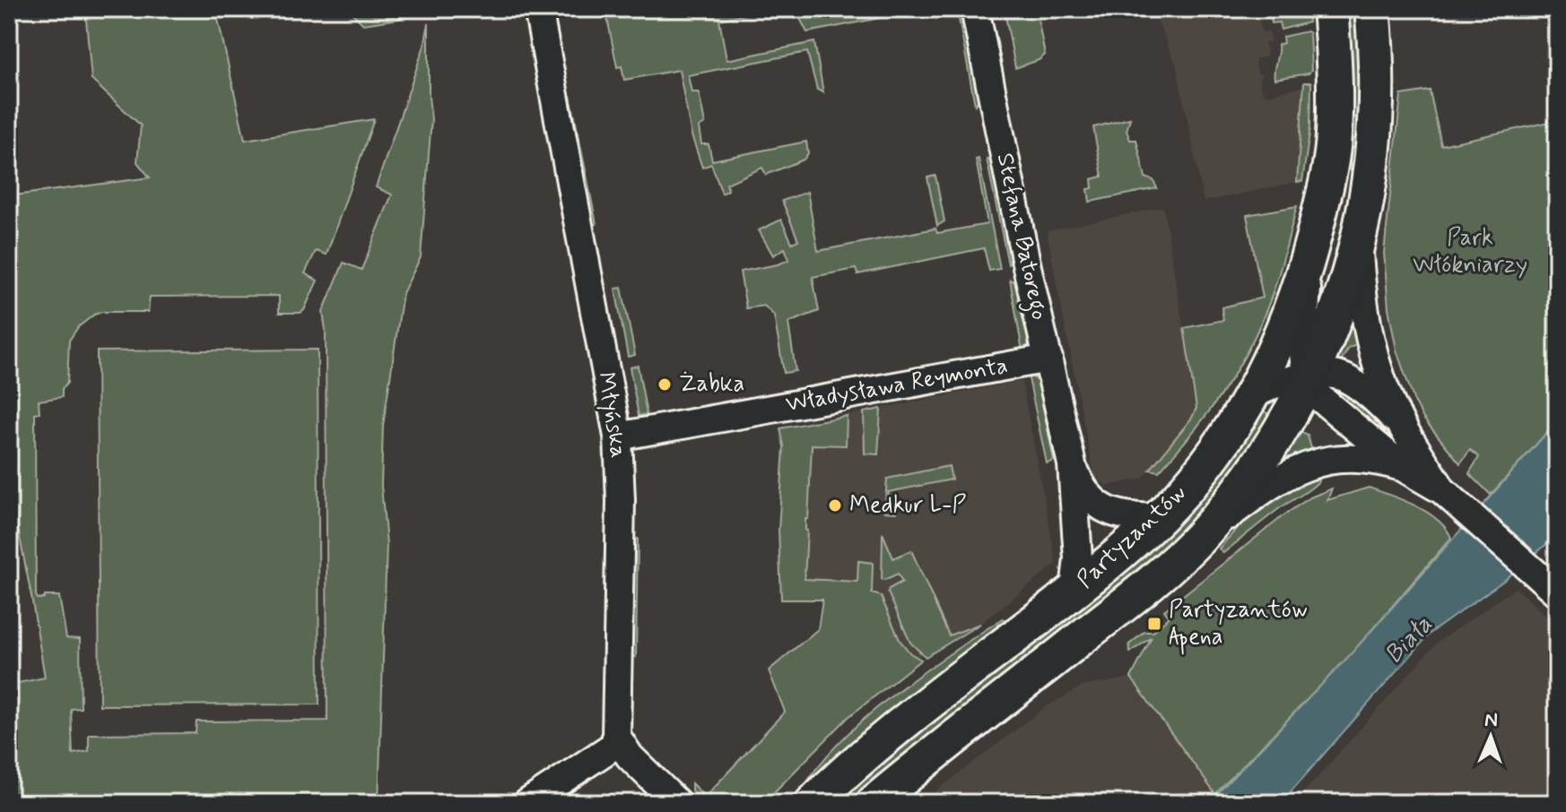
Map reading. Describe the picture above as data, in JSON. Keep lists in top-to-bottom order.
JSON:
{
  "streets": {
    "main road": ["Partyzantów"],
    "street": ["Stefana Batorego", "Władysława Reymonta", "Młyńska"]
  },
  "crossings": [
    ["Stefana Batorego", "Władysława Reymonta"],
    ["Stefana Batorego", "Partyzantów"],
    ["Władysława Reymonta", "Młyńska"]
  ],
  "water": ["Biała"],
  "parks": ["Park Włókniarzy"],
  "places": {
    "other": ["Żabka", "Medkur L-P"],
    "transit": ["Partyzantów Apena"]
  },
  "north": "top"
}
